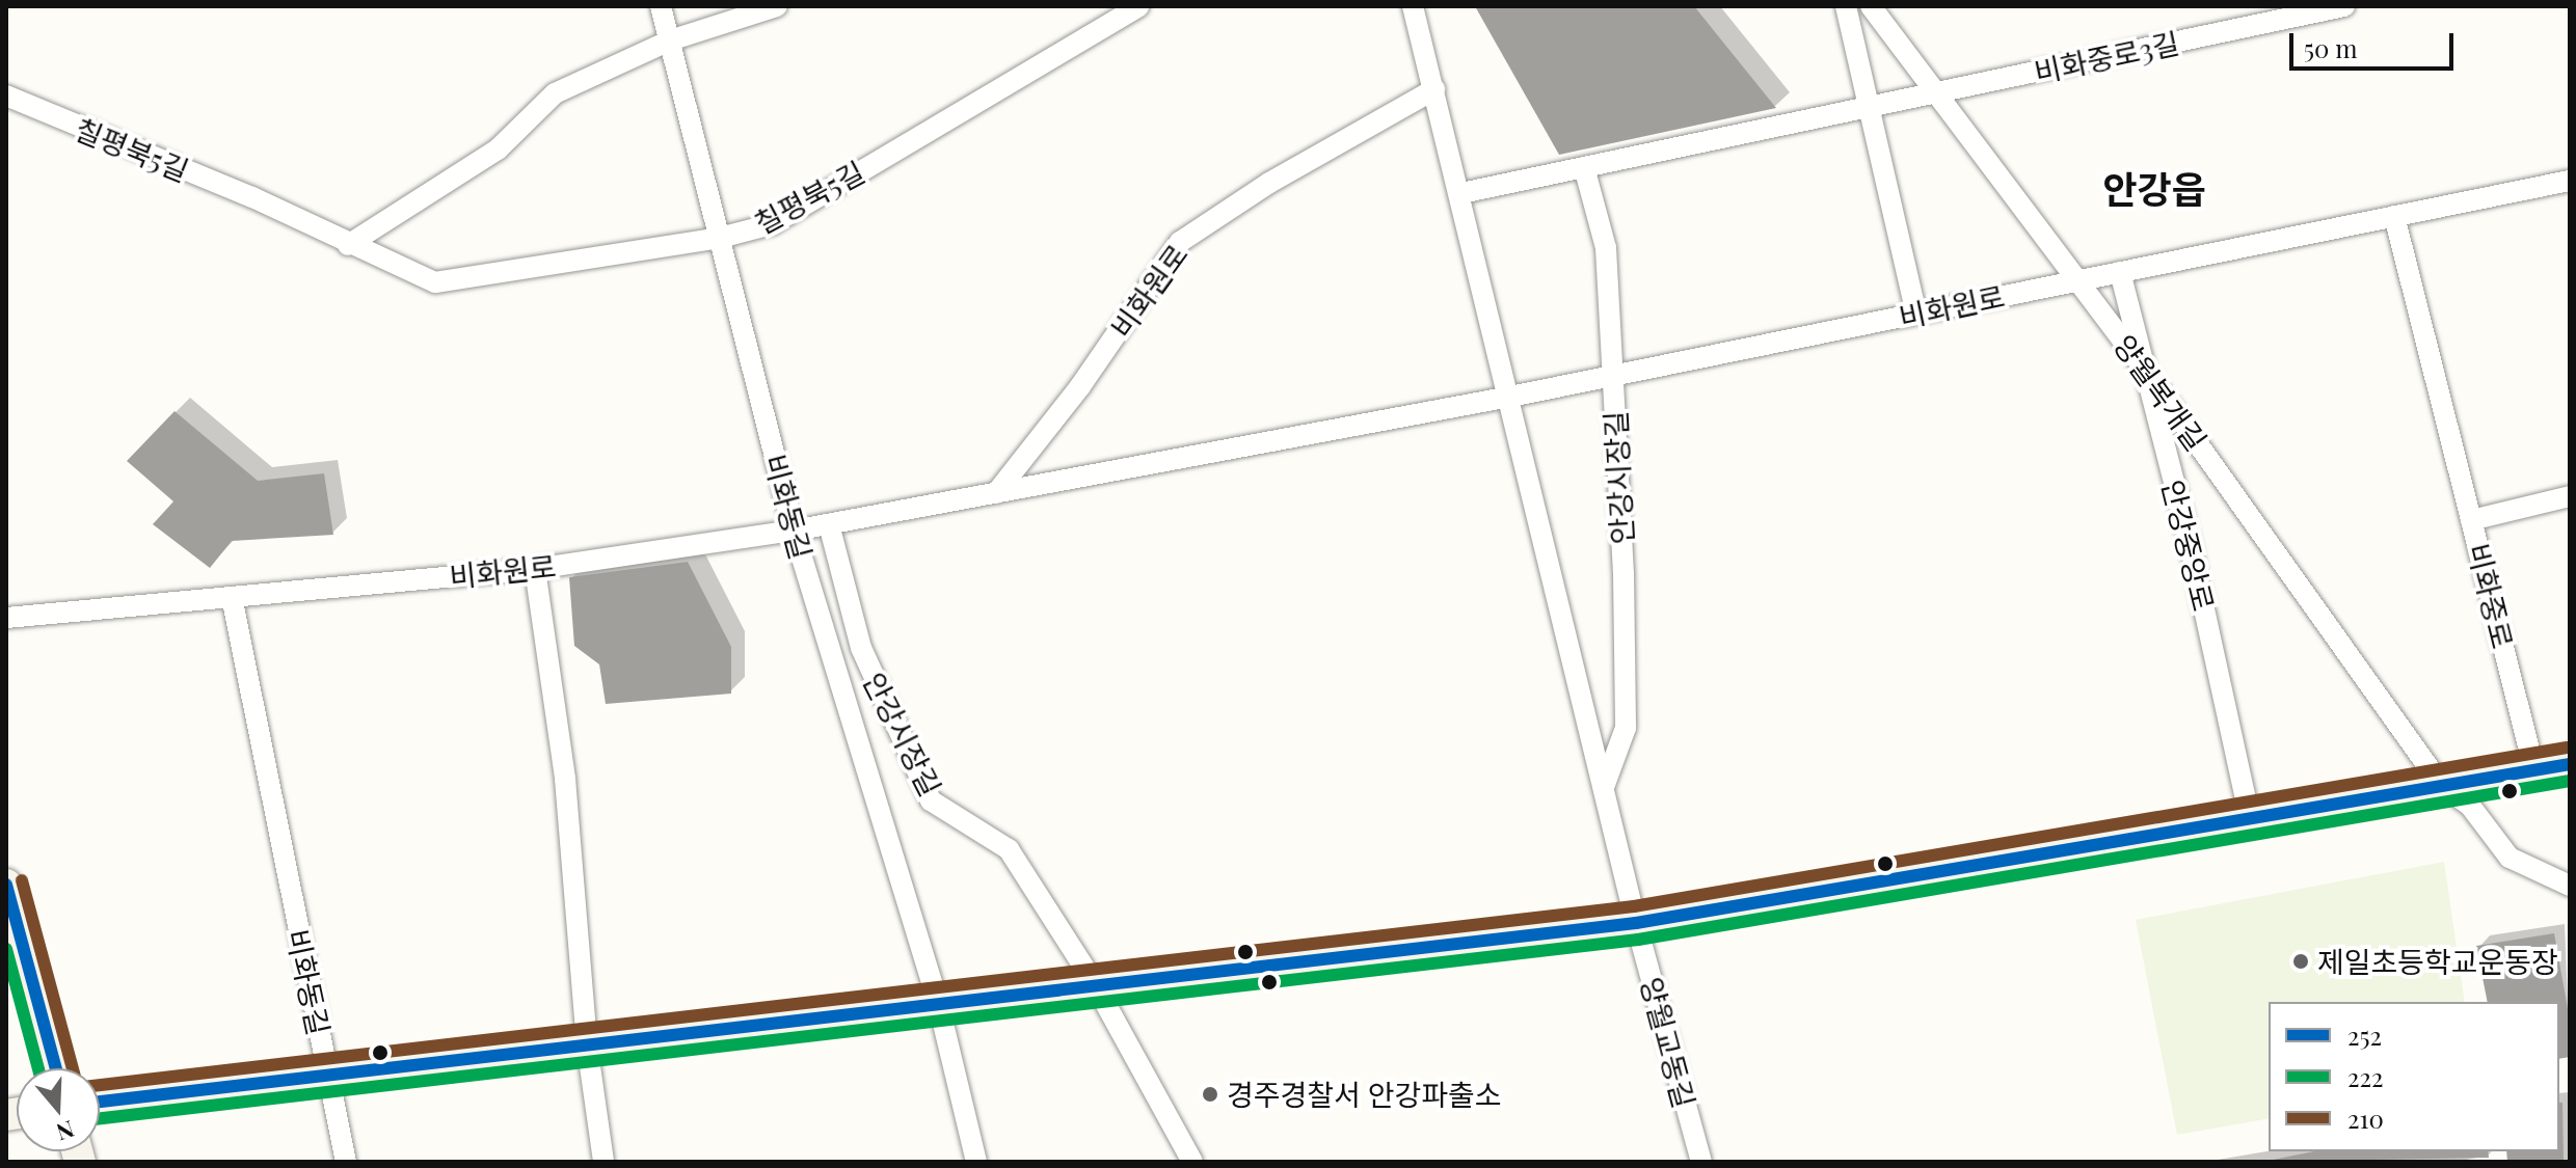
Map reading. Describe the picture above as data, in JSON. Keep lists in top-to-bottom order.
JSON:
{
  "streets": {
    "street": [
      "비화중로3길",
      "칠평북5길",
      "비화원로",
      "양월복개길",
      "안강시장길",
      "비화동길",
      "안강중앙로",
      "비화중로",
      "양월교동길"
    ]
  },
  "crossings": [
    ["비화중로3길", "양월복개길"],
    ["비화중로3길", "안강시장길"],
    ["칠평북5길", "비화동길"],
    ["비화원로", "양월복개길"],
    ["비화원로", "안강시장길"],
    ["비화원로", "비화동길"],
    ["비화원로", "안강중앙로"],
    ["양월복개길", "안강중앙로"]
  ],
  "districts": ["안강읍"],
  "places": ["제일초등학교운동장", "경주경찰서 안강파출소"],
  "lines": ["transit line 210", "transit line 252", "transit line 222"],
  "legend": ["252", "222", "210"],
  "scale_bar": "50 m",
  "north": "bottom"
}
